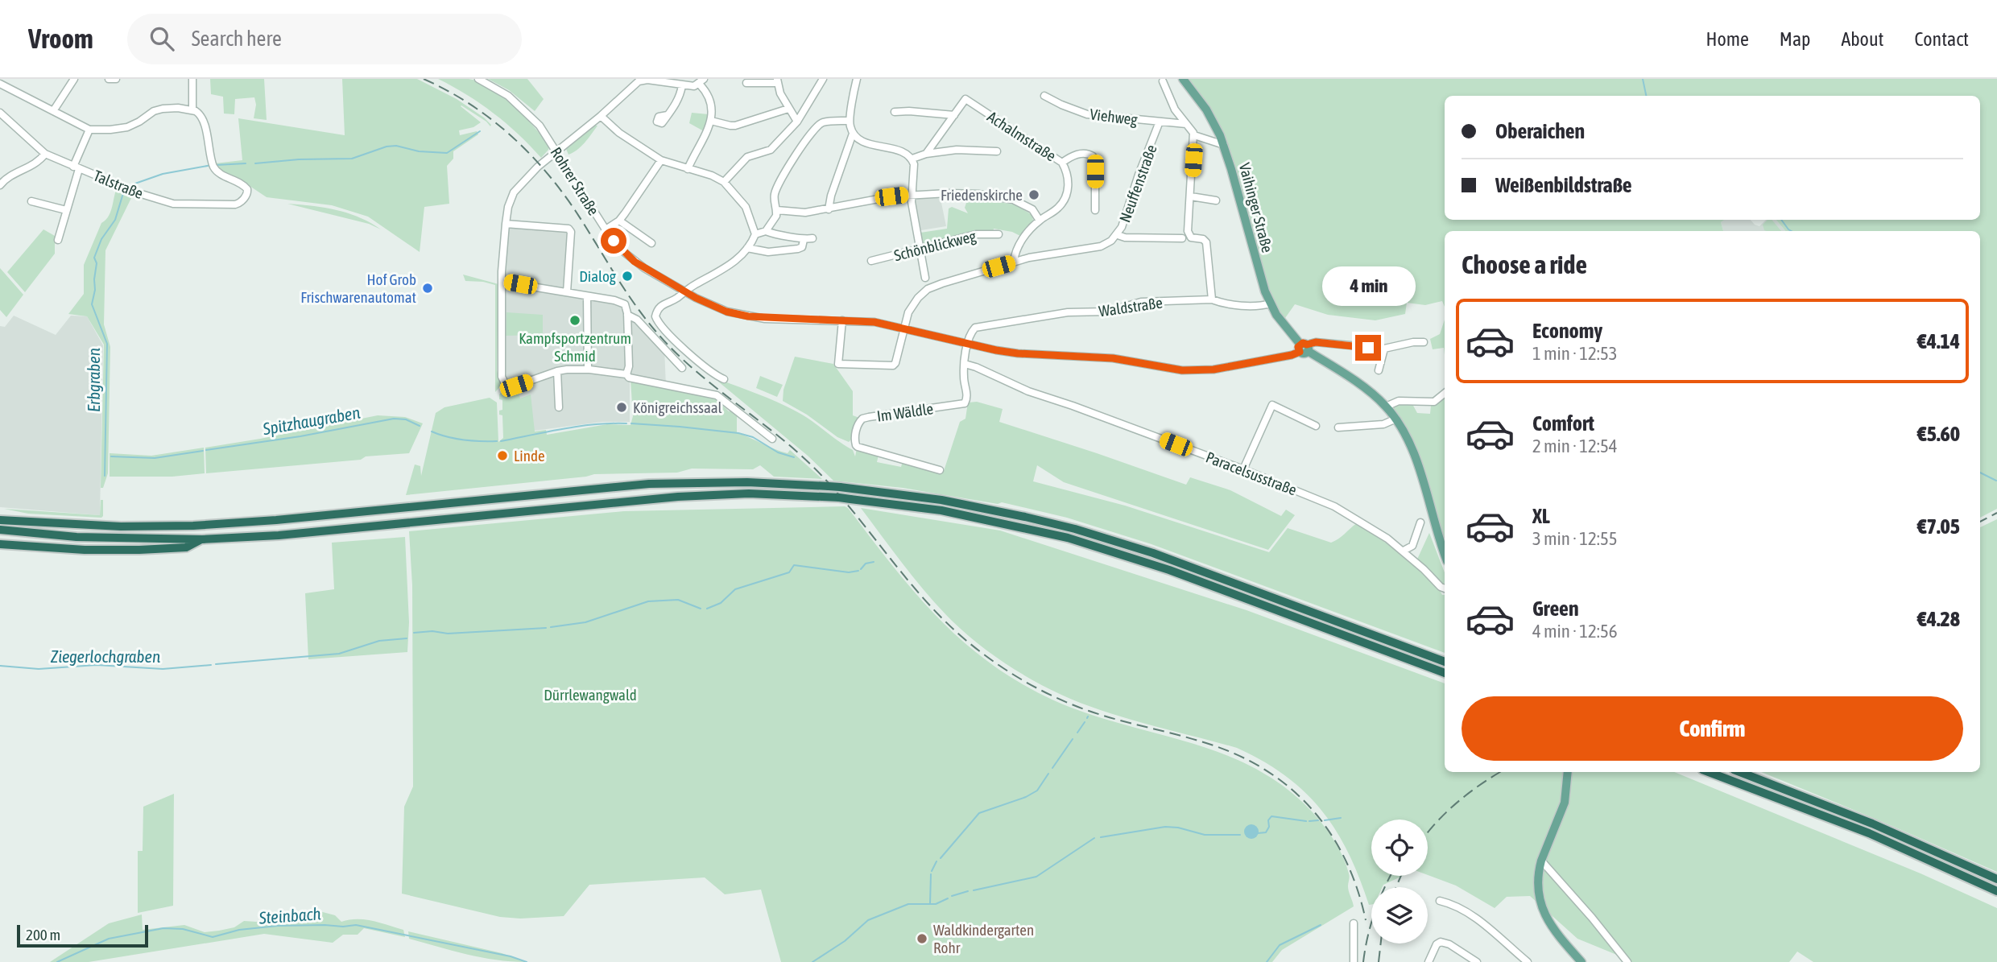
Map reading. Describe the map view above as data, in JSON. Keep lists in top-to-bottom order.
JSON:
{
  "streets": {
    "main road": ["Vaihinger Straße"],
    "street": [
      "Viehweg",
      "Achalmstraße",
      "Rohrer Straße",
      "Neuffenstraße",
      "Talstraße",
      "Schönblickweg",
      "Waldstraße",
      "Im Wäldle",
      "Paracelsusstraße"
    ]
  },
  "crossings": [
    ["Viehweg", "Neuffenstraße"],
    ["Achalmstraße", "Neuffenstraße"],
    ["Rohrer Straße", "Neuffenstraße"],
    ["Rohrer Straße", "Vaihinger Straße"],
    ["Rohrer Straße", "Waldstraße"],
    ["Vaihinger Straße", "Waldstraße"],
    ["Im Wäldle", "Paracelsusstraße"]
  ],
  "water": [
    "Erbgraben",
    "Spitzhaugraben",
    "Ziegerlochgraben",
    "Steinbach"
  ],
  "parks": ["Dürrlewangwald"],
  "places": [
    "Friedenskirche",
    "Dialog",
    "Hof Grob Frischwarenautomat",
    "Kampfsportzentrum Schmid",
    "Königreichssaal",
    "Linde",
    "Waldkindergarten Rohr"
  ],
  "scale_bar": "200 m",
  "page": {
    "header": "Vroom",
    "search": "Search here",
    "nav": [
      "Home",
      "Map",
      "About",
      "Contact"
    ],
    "banner": ["Oberaichen", "Weißenbildstraße"],
    "heading": "Choose a ride",
    "bubble": "4 min",
    "list": [
      {
        "name": "Economy",
        "note": "1 min · 12:53",
        "value": "€4.14"
      },
      {
        "name": "Comfort",
        "note": "2 min · 12:54",
        "value": "€5.60"
      },
      {
        "name": "XL",
        "note": "3 min · 12:55",
        "value": "€7.05"
      },
      {
        "name": "Green",
        "note": "4 min · 12:56",
        "value": "€4.28"
      }
    ],
    "buttons": "Confirm",
    "scale": "200 m"
  }
}
